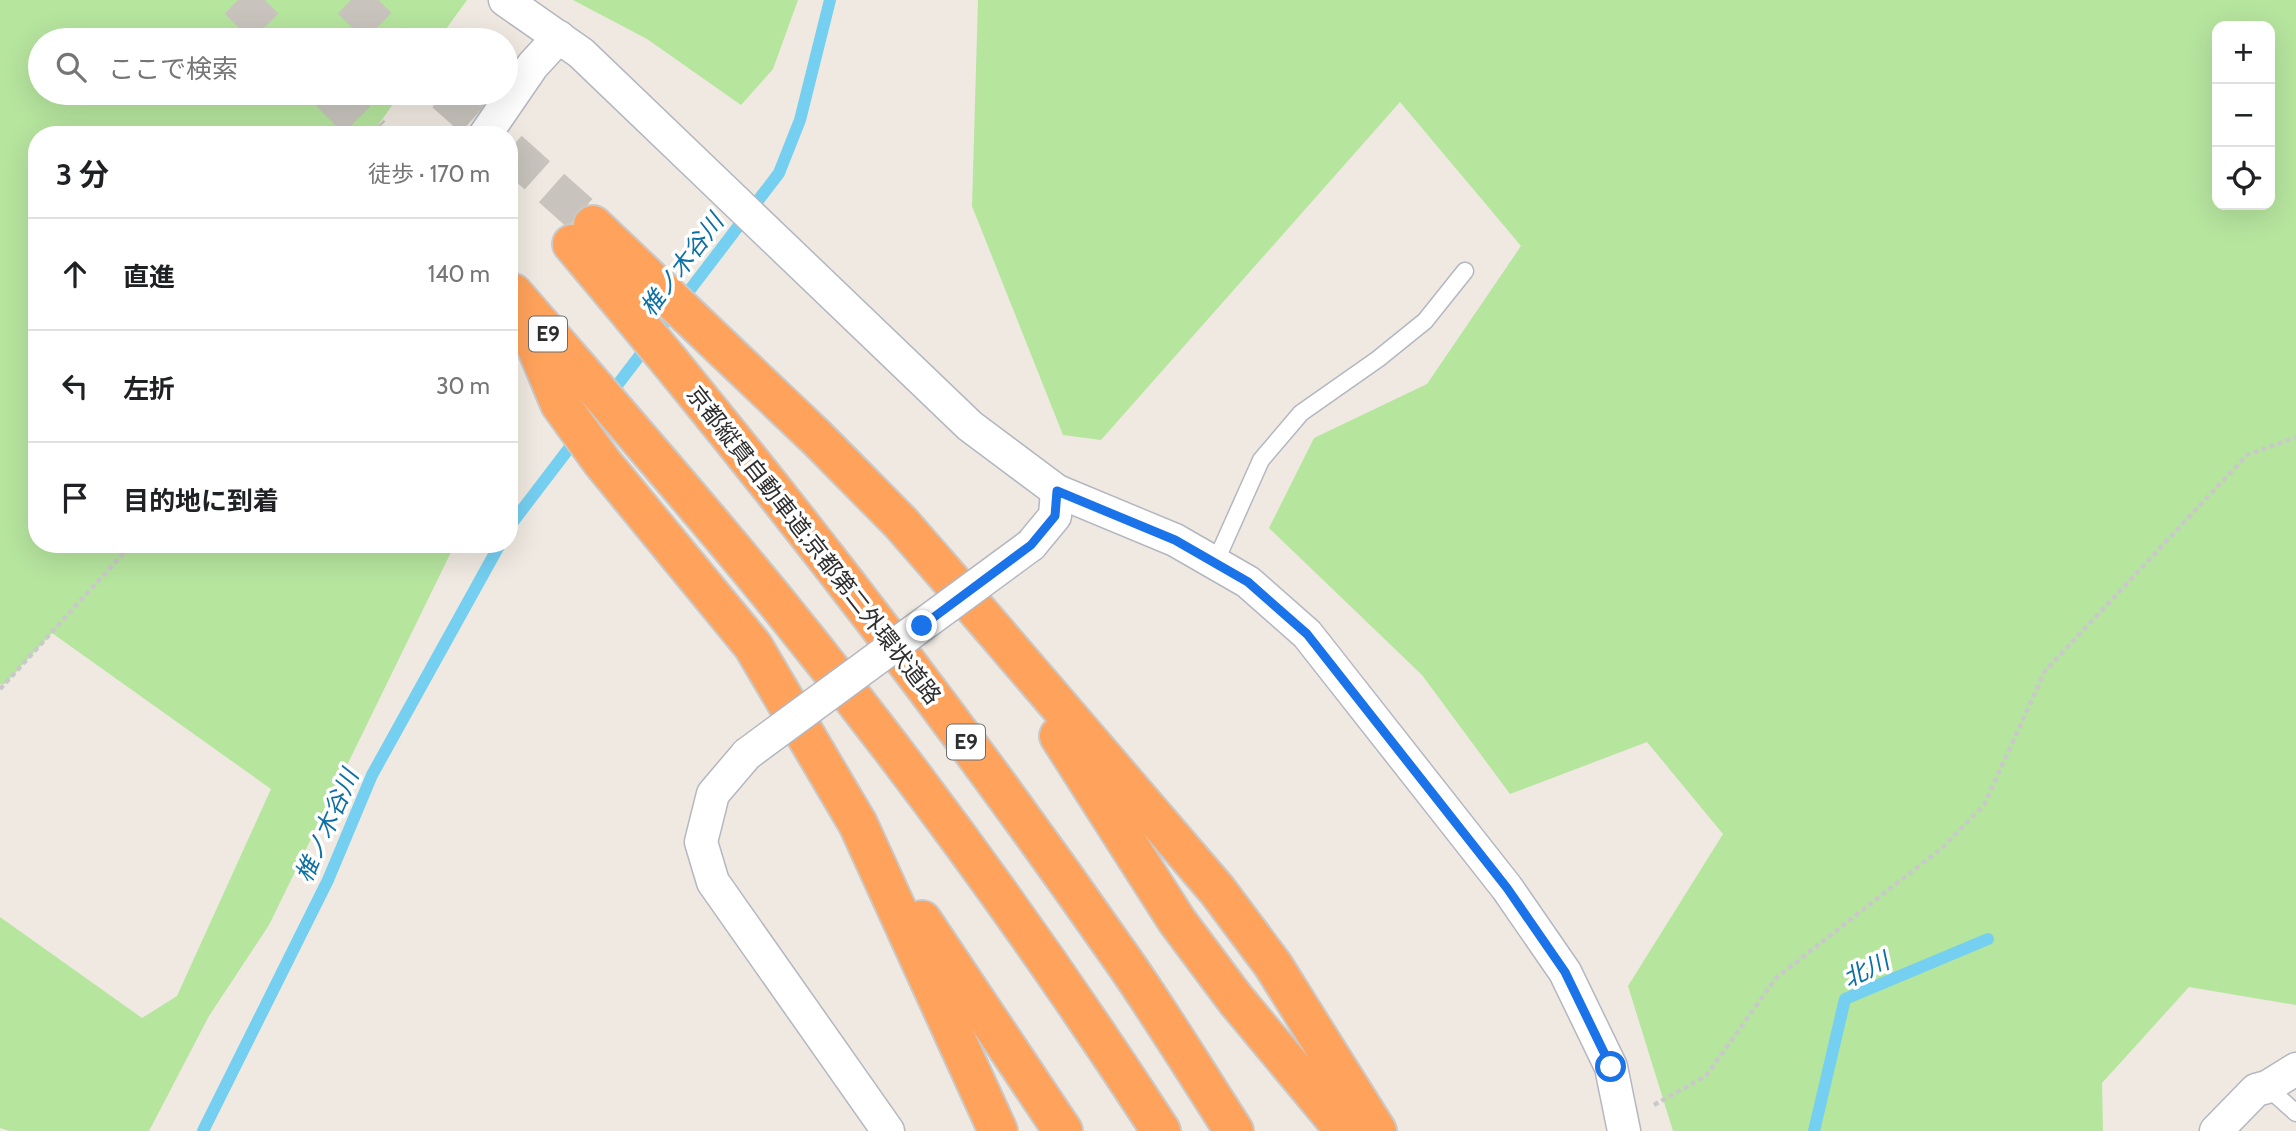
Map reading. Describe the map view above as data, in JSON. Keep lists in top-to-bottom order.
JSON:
{
  "streets": {
    "highway": ["E9", "京都縦貫自動車道;京都第二外環状道路"]
  },
  "water": ["椎ノ木谷川", "北川"],
  "page": {
    "map_buttons": ["+", "−"],
    "search": "ここで検索",
    "heading": ["3 分", "徒歩 · 170 m"],
    "list": [
      ["直進", "140 m"],
      ["左折", "30 m"],
      "目的地に到着"
    ]
  }
}
